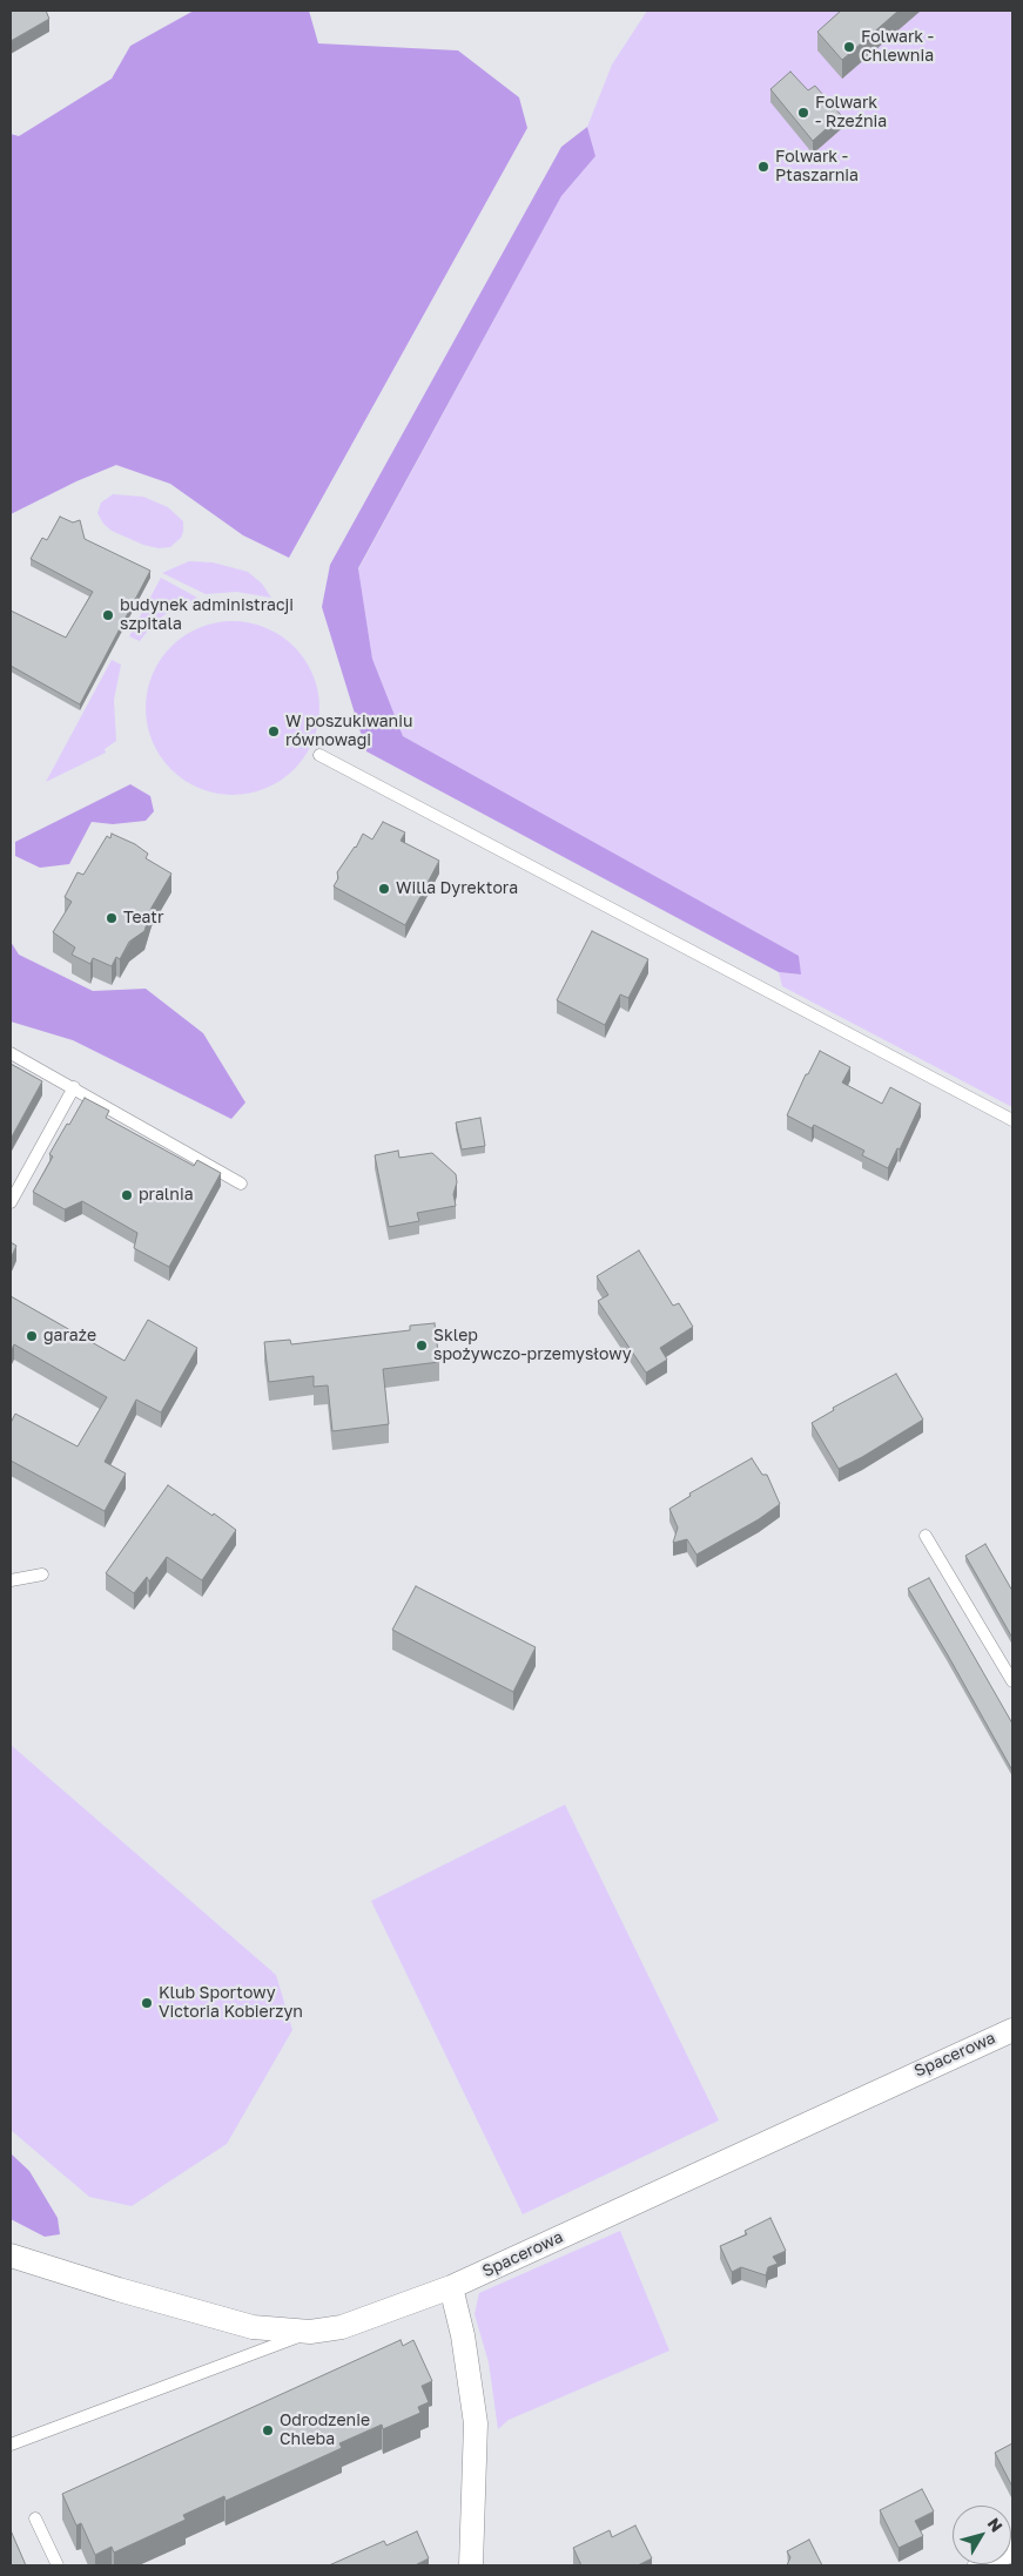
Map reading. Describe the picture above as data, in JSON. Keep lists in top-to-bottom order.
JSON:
{
  "streets": {
    "street": ["Spacerowa"]
  },
  "places": [
    "Folwark - Chlewnia",
    "Folwark - Rzeźnia",
    "Folwark - Ptaszarnia",
    "budynek administracji szpitala",
    "W poszukiwaniu równowagi",
    "Willa Dyrektora",
    "Teatr",
    "pralnia",
    "garaże",
    "Sklep spożywczo-przemysłowy",
    "Klub Sportowy Victoria Kobierzyn",
    "Odrodzenie Chleba"
  ],
  "north": "top right"
}
